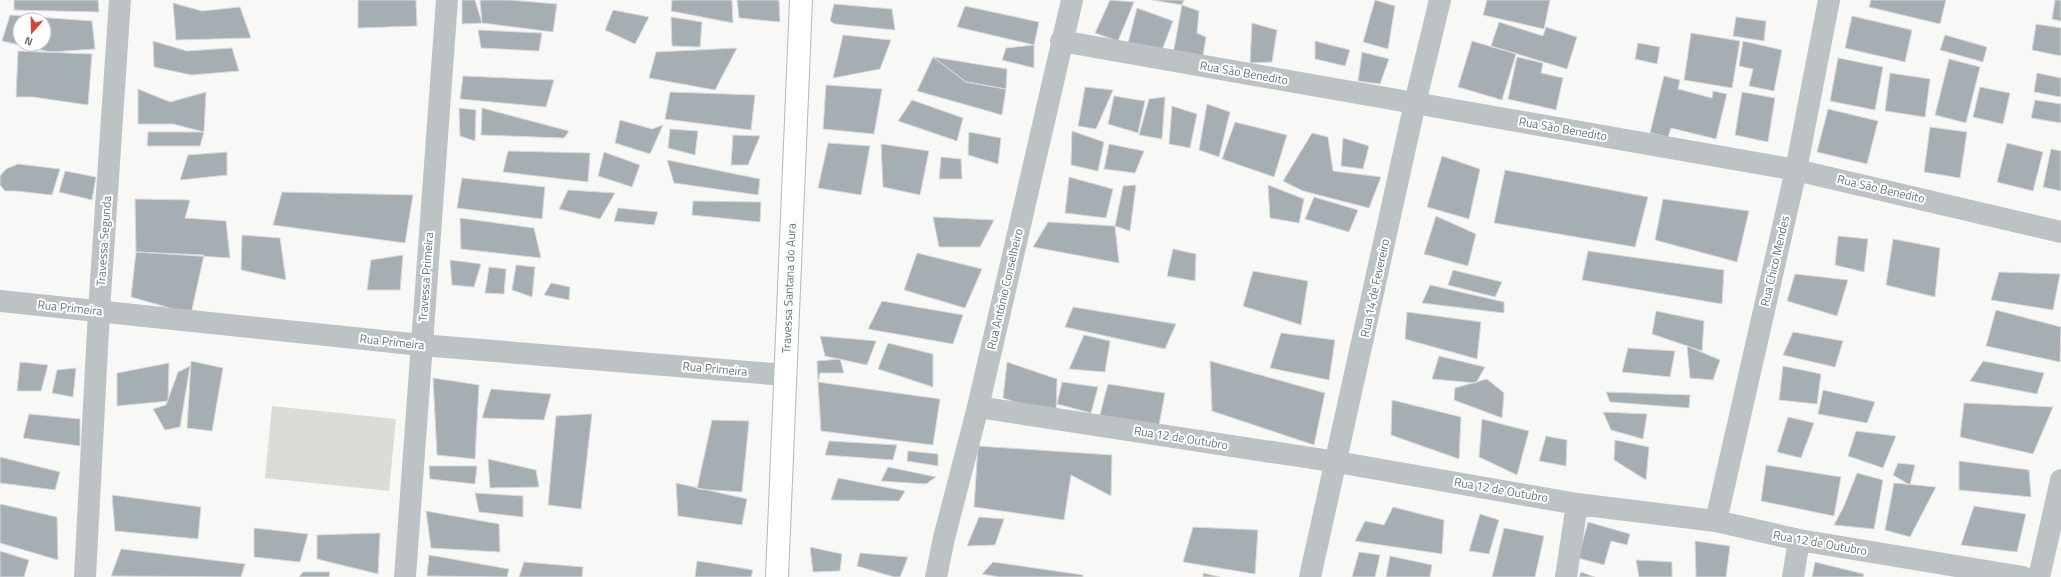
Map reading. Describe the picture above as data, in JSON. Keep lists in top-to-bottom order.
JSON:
{
  "streets": {
    "street": [
      "Rua São Benedito",
      "Travessa Segunda",
      "Rua Chico Mendes",
      "Travessa Primeira",
      "Travessa Santana do Aura",
      "Rua 14 de Fevereiro",
      "Rua Antônio Conselheiro",
      "Rua Primeira",
      "Rua 12 de Outubro"
    ]
  },
  "crossings": [
    ["Rua São Benedito", "Rua Chico Mendes"],
    ["Rua São Benedito", "Rua 14 de Fevereiro"],
    ["Rua São Benedito", "Rua Antônio Conselheiro"],
    ["Travessa Segunda", "Rua Primeira"],
    ["Rua Chico Mendes", "Rua 12 de Outubro"],
    ["Travessa Primeira", "Rua Primeira"],
    ["Travessa Santana do Aura", "Rua Primeira"],
    ["Rua 14 de Fevereiro", "Rua 12 de Outubro"],
    ["Rua Antônio Conselheiro", "Rua 12 de Outubro"]
  ],
  "north": "bottom"
}
